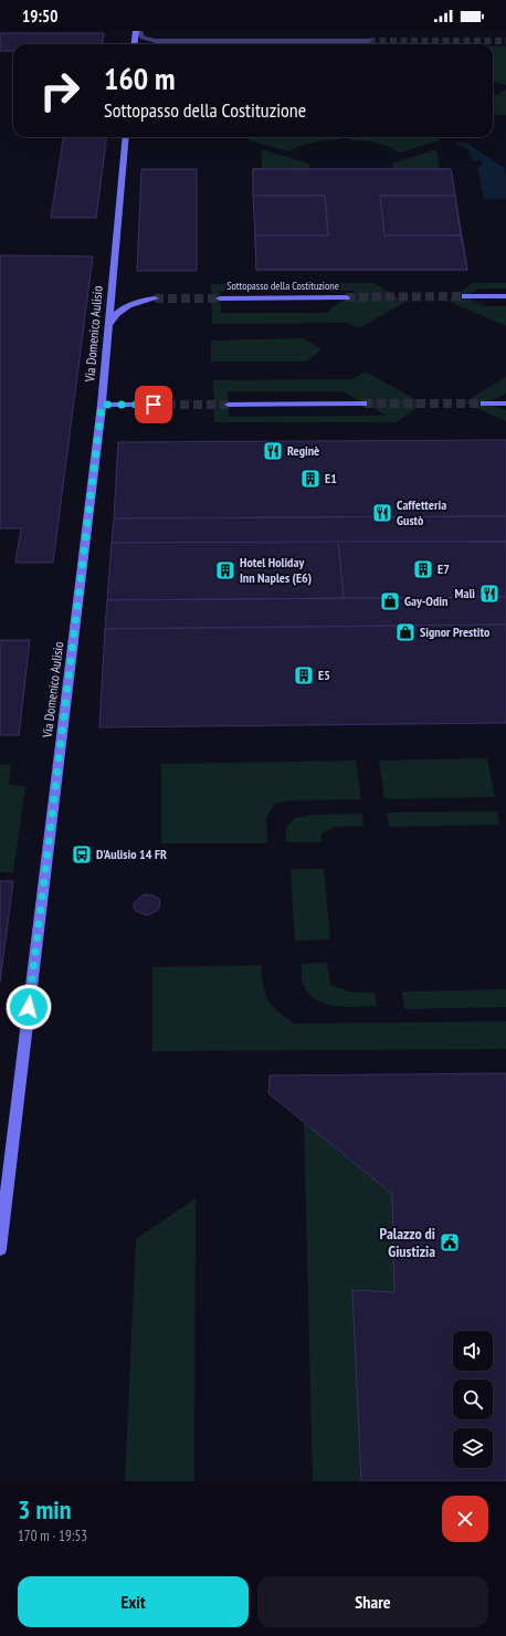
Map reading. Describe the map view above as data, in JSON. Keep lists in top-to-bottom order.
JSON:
{
  "streets": {
    "main road": ["Sottopasso della Costituzione", "Via Domenico Aulisio"]
  },
  "places": {
    "restaurant": ["Reginè", "Caffetteria Gustò", "Malì"],
    "building": [
      "E1",
      "E7",
      "Hotel Holiday Inn Naples (E6)",
      "E5"
    ],
    "shop": ["Gay-Odin", "Signor Prestito"],
    "bus stop": ["D'Aulisio 14 FR"],
    "public building": ["Palazzo di Giustizia"]
  },
  "page": {
    "status": "19:50",
    "turn": ["160 m", "Sottopasso della Costituzione"],
    "heading": ["3 min", "170 m · 19:53"],
    "buttons": ["Exit", "Share"]
  }
}
